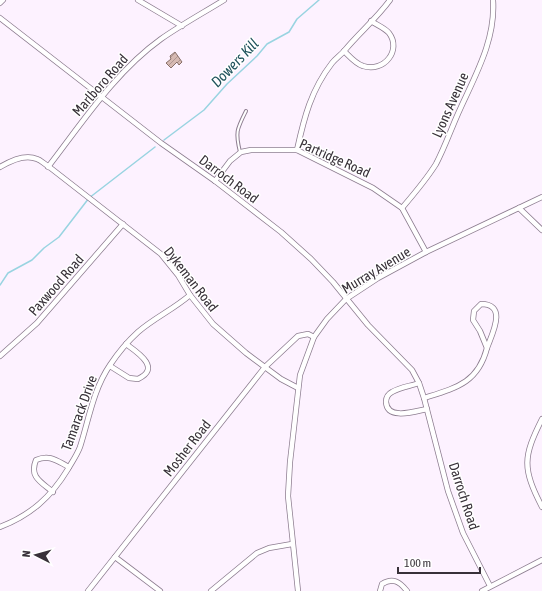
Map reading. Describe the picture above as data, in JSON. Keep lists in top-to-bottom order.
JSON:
{
  "streets": {
    "street": [
      "Marlboro Road",
      "Lyons Avenue",
      "Partridge Road",
      "Darroch Road",
      "Murray Avenue",
      "Dykeman Road",
      "Paxwood Road",
      "Tamarack Drive",
      "Mosher Road"
    ]
  },
  "crossings": [
    ["Marlboro Road", "Darroch Road"],
    ["Marlboro Road", "Dykeman Road"],
    ["Lyons Avenue", "Partridge Road"],
    ["Partridge Road", "Murray Avenue"],
    ["Darroch Road", "Murray Avenue"],
    ["Murray Avenue", "Dykeman Road"],
    ["Murray Avenue", "Mosher Road"],
    ["Dykeman Road", "Paxwood Road"],
    ["Dykeman Road", "Tamarack Drive"],
    ["Dykeman Road", "Mosher Road"]
  ],
  "water": ["Dowers Kill"],
  "scale_bar": "100 m",
  "north": "left"
}
